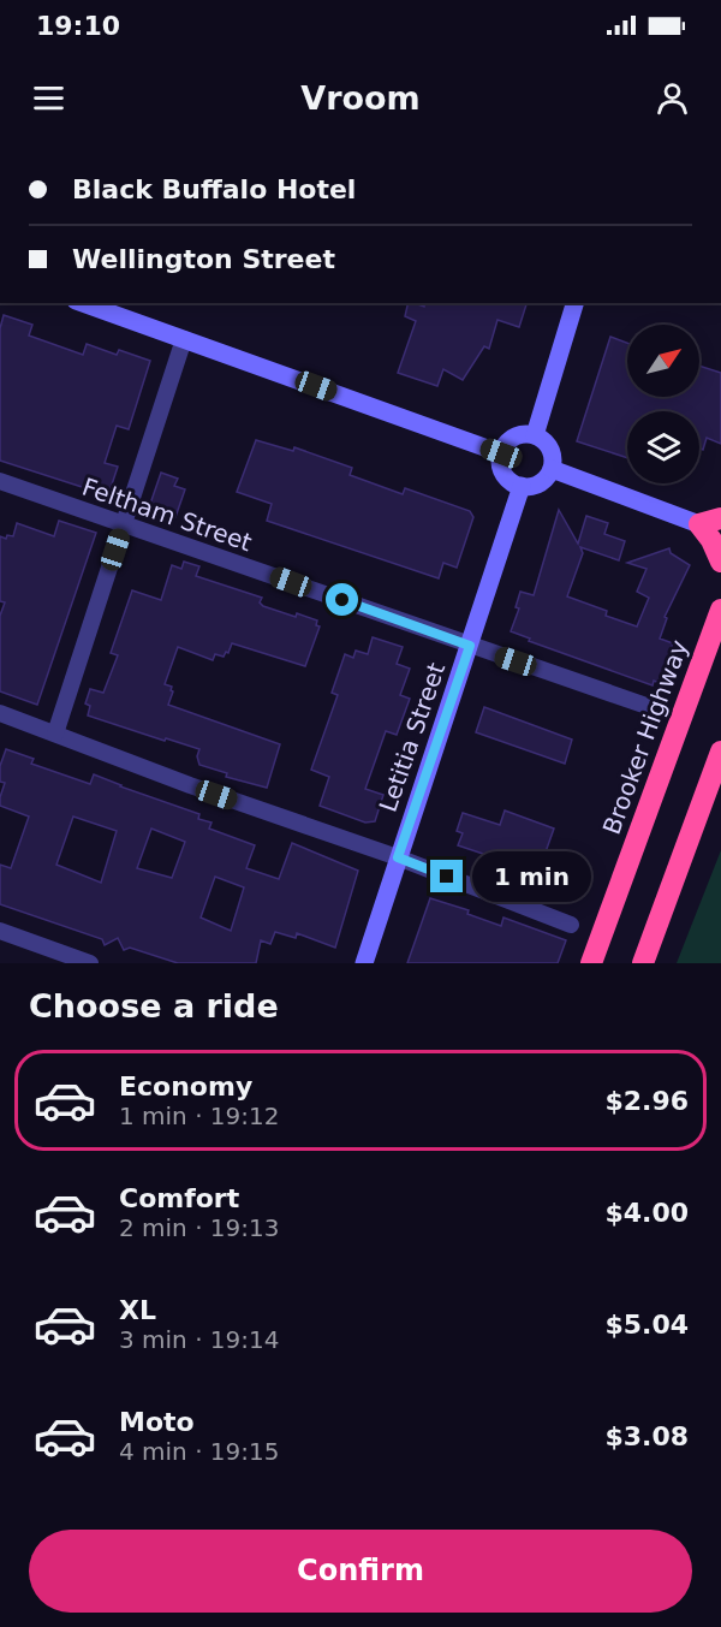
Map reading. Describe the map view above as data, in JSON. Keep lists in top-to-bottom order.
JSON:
{
  "streets": {
    "highway": ["Brooker Highway"],
    "street": ["Feltham Street", "Letitia Street"]
  },
  "crossings": [
    ["Feltham Street", "Letitia Street"]
  ],
  "north": "top right",
  "page": {
    "status": "19:10",
    "header": "Vroom",
    "banner": ["Black Buffalo Hotel", "Wellington Street"],
    "bubble": "1 min",
    "heading": "Choose a ride",
    "list": [
      {
        "name": "Economy",
        "note": "1 min · 19:12",
        "value": "$2.96"
      },
      {
        "name": "Comfort",
        "note": "2 min · 19:13",
        "value": "$4.00"
      },
      {
        "name": "XL",
        "note": "3 min · 19:14",
        "value": "$5.04"
      },
      {
        "name": "Moto",
        "note": "4 min · 19:15",
        "value": "$3.08"
      }
    ],
    "buttons": "Confirm"
  }
}
